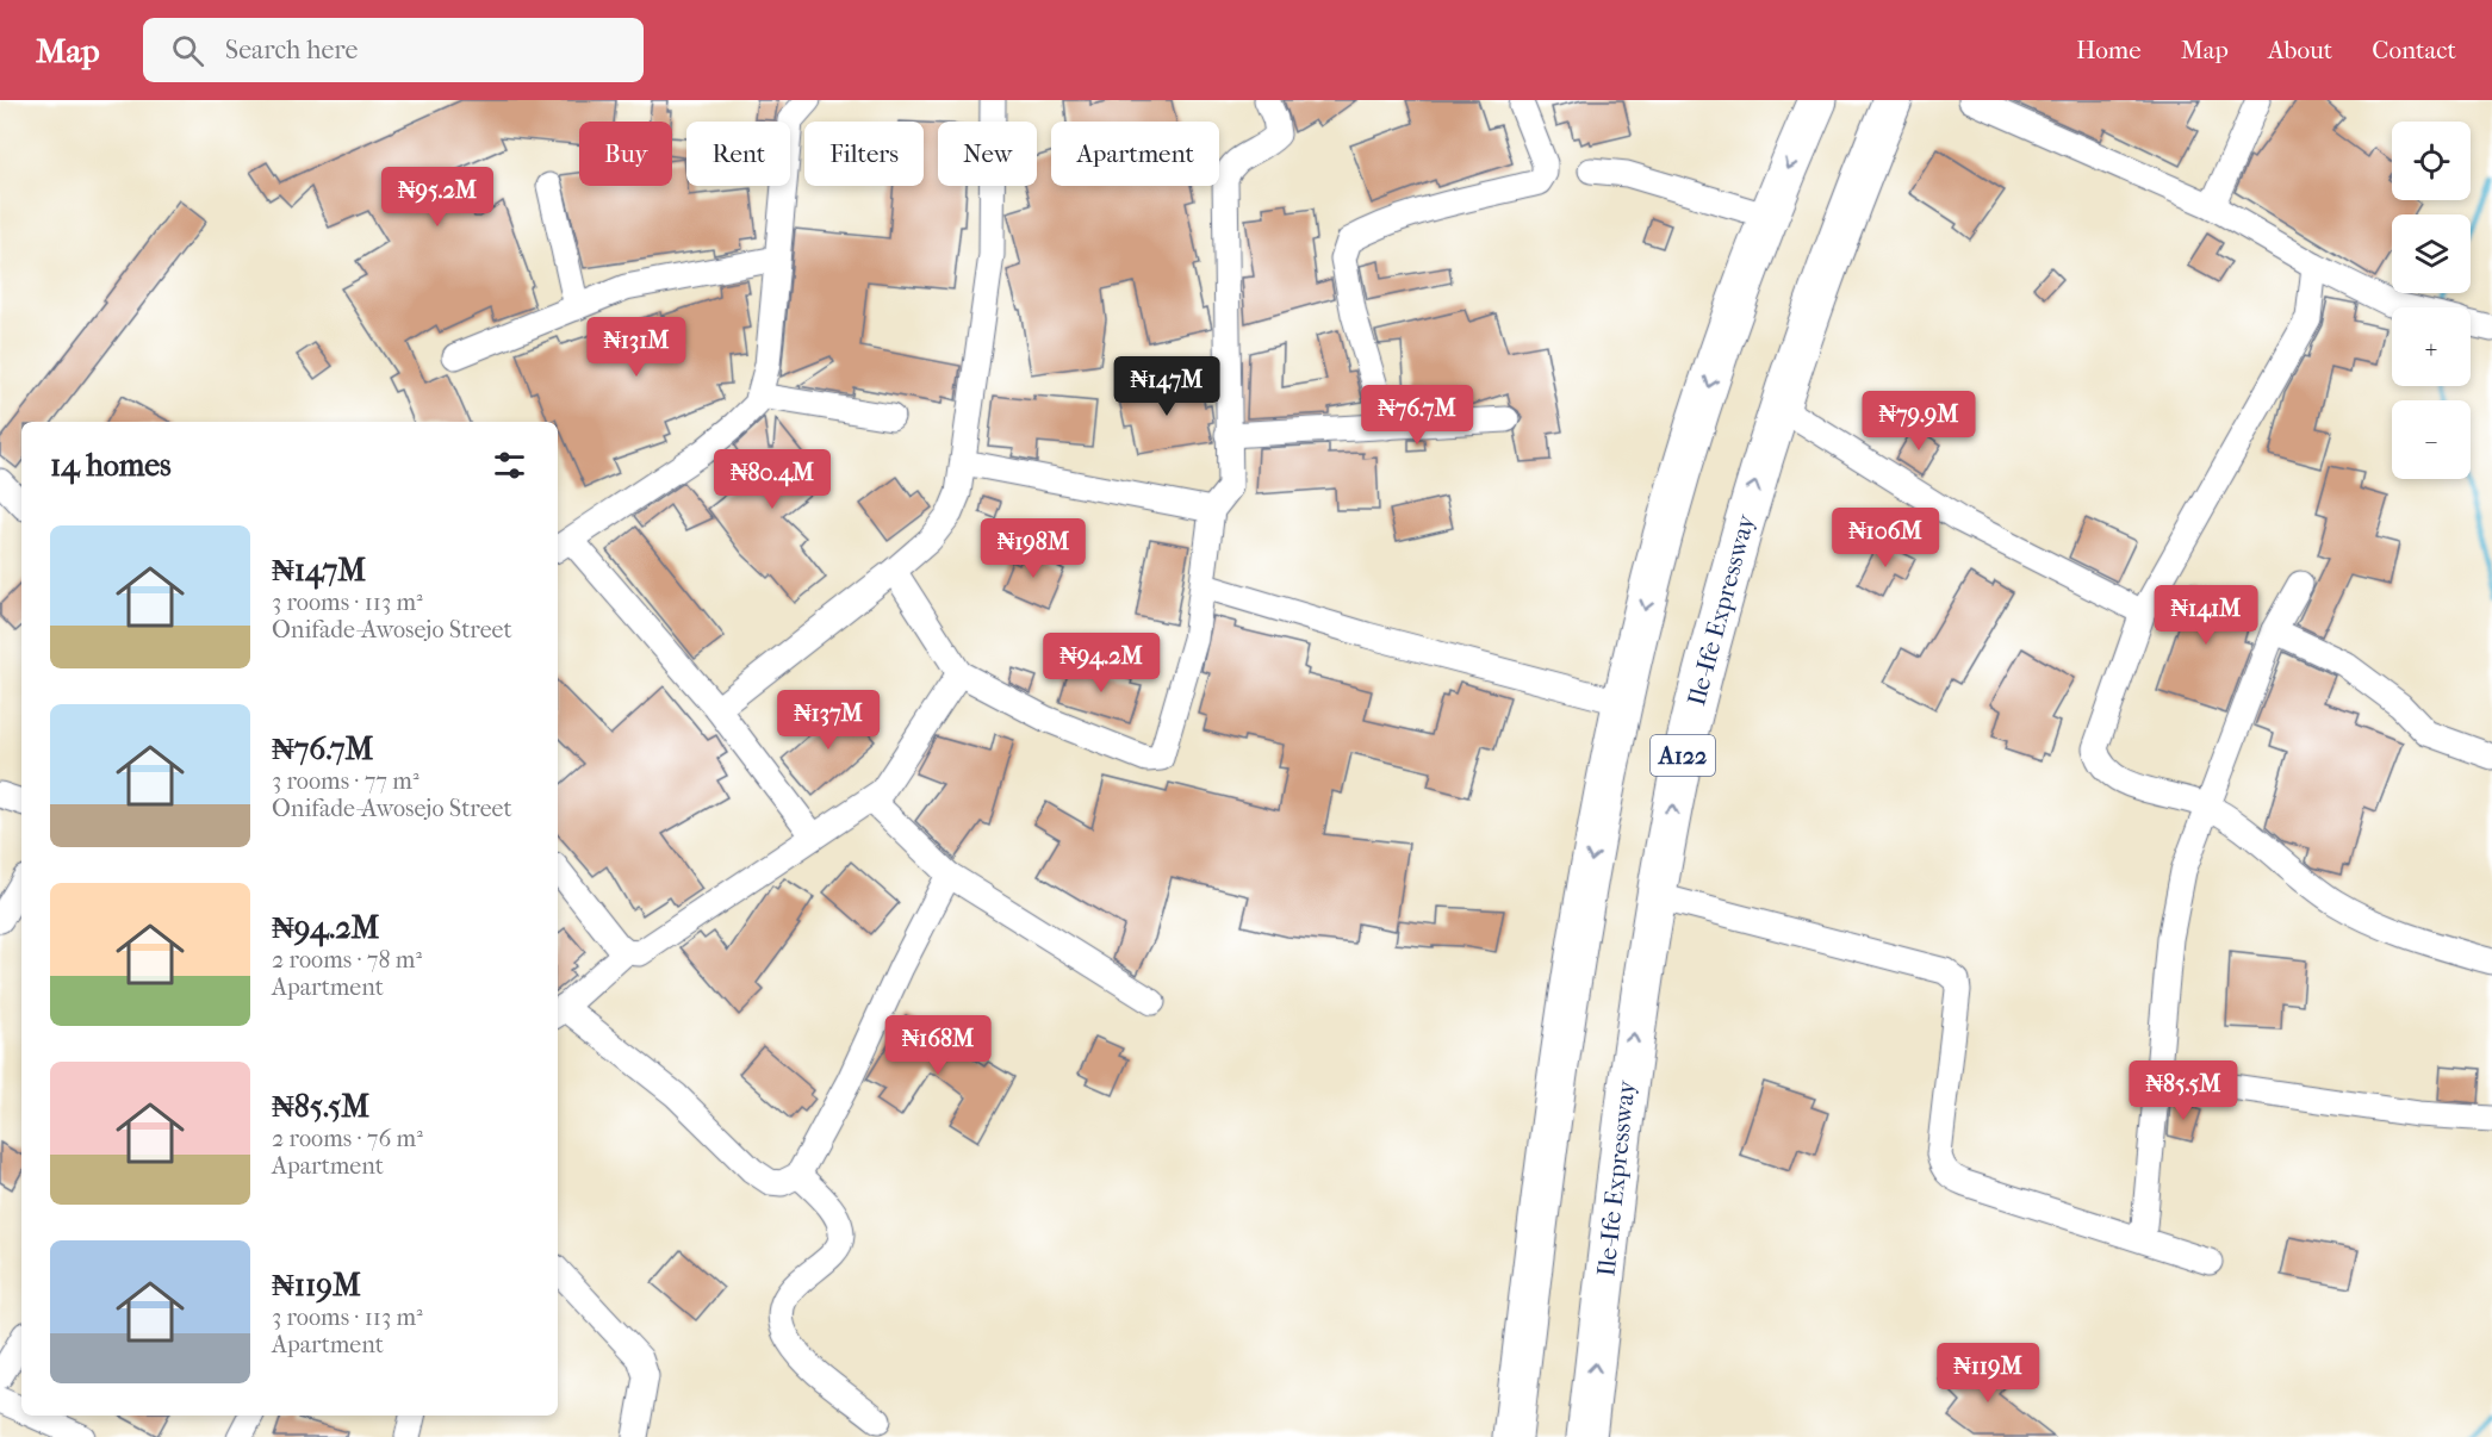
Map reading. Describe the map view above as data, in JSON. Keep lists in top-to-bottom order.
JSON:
{
  "streets": {
    "highway": ["Ile-Ife Expressway", "A122"]
  },
  "page": {
    "header": "Map",
    "search": "Search here",
    "nav": [
      "Home",
      "Map",
      "About",
      "Contact"
    ],
    "map_buttons": ["+", "−"],
    "chip": [
      "Buy",
      "Rent",
      "Filters",
      "New",
      "Apartment"
    ],
    "price": [
      "₦95.2M",
      "₦131M",
      "₦147M",
      "₦76.7M",
      "₦79.9M",
      "₦80.4M",
      "₦106M",
      "₦198M",
      "₦141M",
      "₦94.2M",
      "₦137M",
      "₦168M",
      "₦85.5M",
      "₦119M"
    ],
    "heading": "14 homes",
    "list": [
      {
        "name": "₦147M",
        "note": "3 rooms · 113 m² · Onifade-Awosejo Street"
      },
      {
        "name": "₦76.7M",
        "note": "3 rooms · 77 m² · Onifade-Awosejo Street"
      },
      {
        "name": "₦94.2M",
        "note": "2 rooms · 78 m² · Apartment"
      },
      {
        "name": "₦85.5M",
        "note": "2 rooms · 76 m² · Apartment"
      },
      {
        "name": "₦119M",
        "note": "3 rooms · 113 m² · Apartment"
      }
    ]
  }
}
